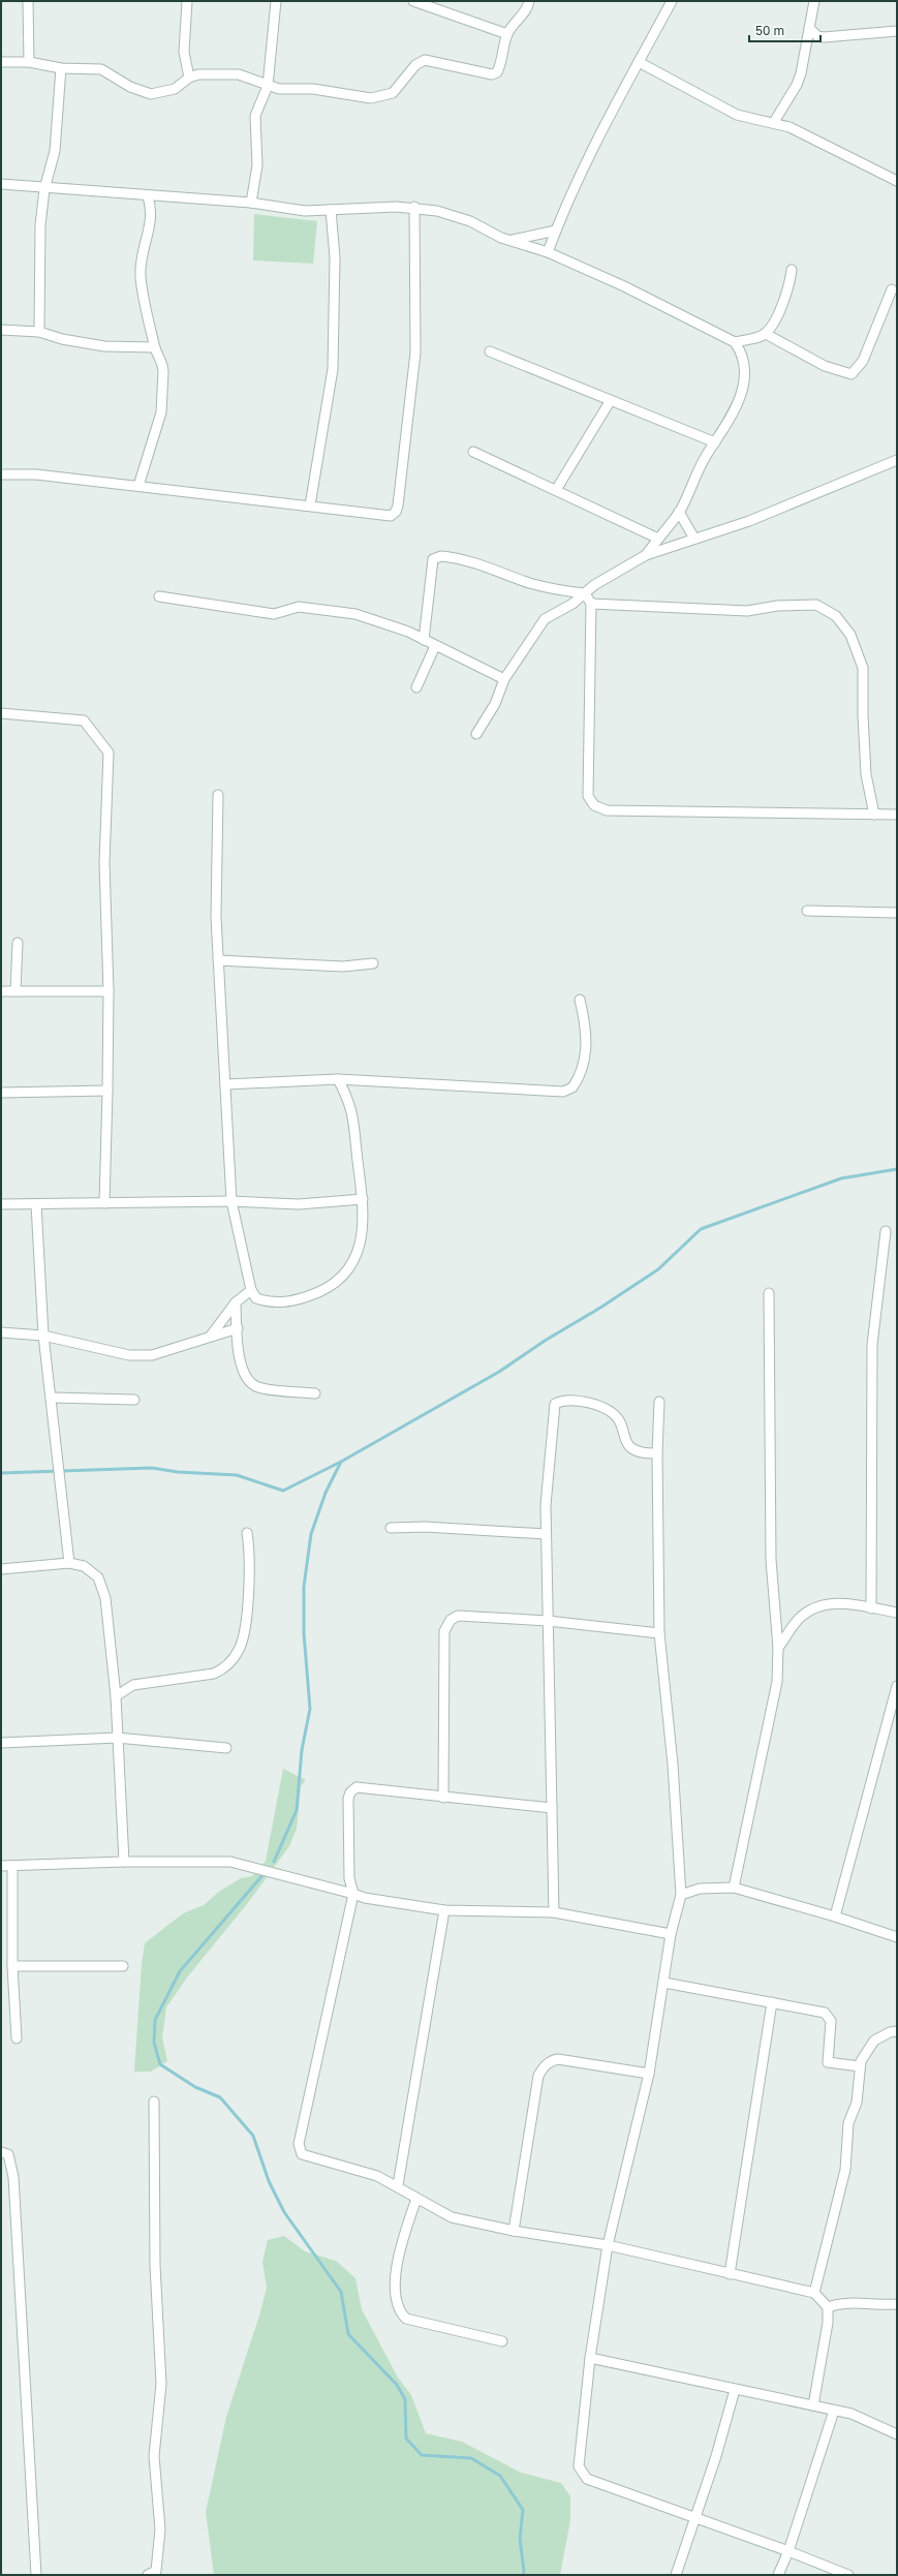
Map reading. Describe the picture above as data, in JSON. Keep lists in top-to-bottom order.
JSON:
{
  "scale_bar": "50 m"
}
